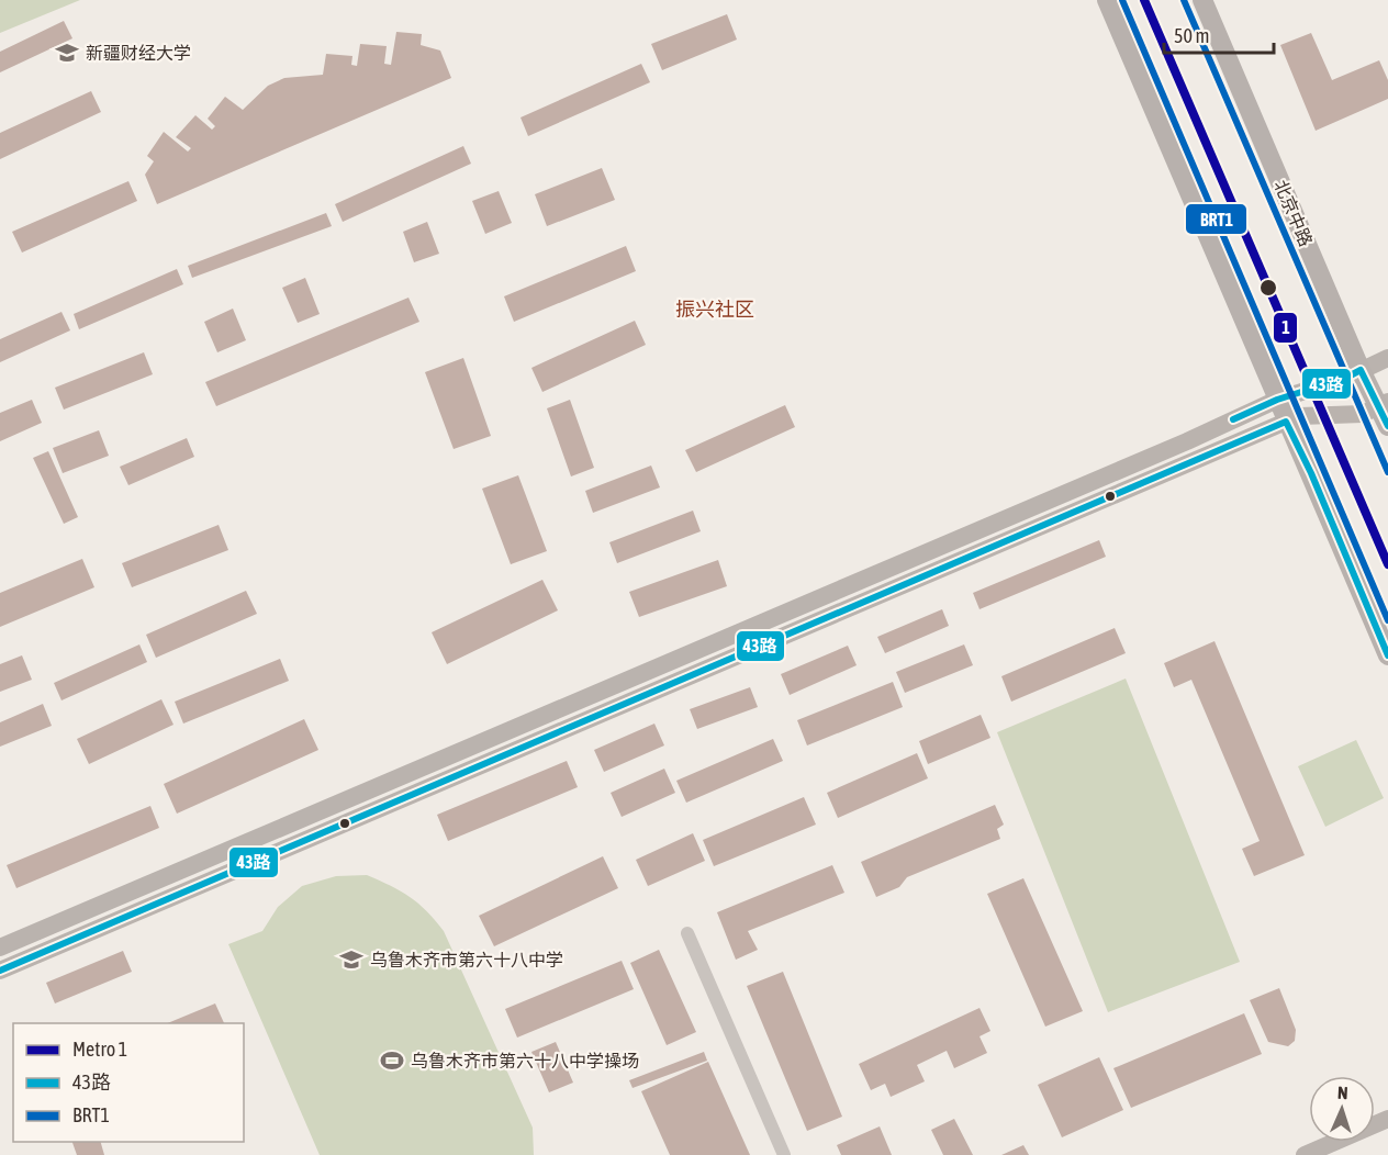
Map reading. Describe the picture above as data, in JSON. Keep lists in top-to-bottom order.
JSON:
{
  "streets": {
    "main road": ["北京中路"]
  },
  "districts": ["振兴社区"],
  "places": {
    "school or university": ["新疆财经大学", "乌鲁木齐市第六十八中学"],
    "sports": ["乌鲁木齐市第六十八中学操场"]
  },
  "lines": ["metro line 1", "transit line BRT1", "transit line 43路"],
  "legend": ["Metro 1", "43路", "BRT1"],
  "scale_bar": "50 m",
  "north": "top"
}
